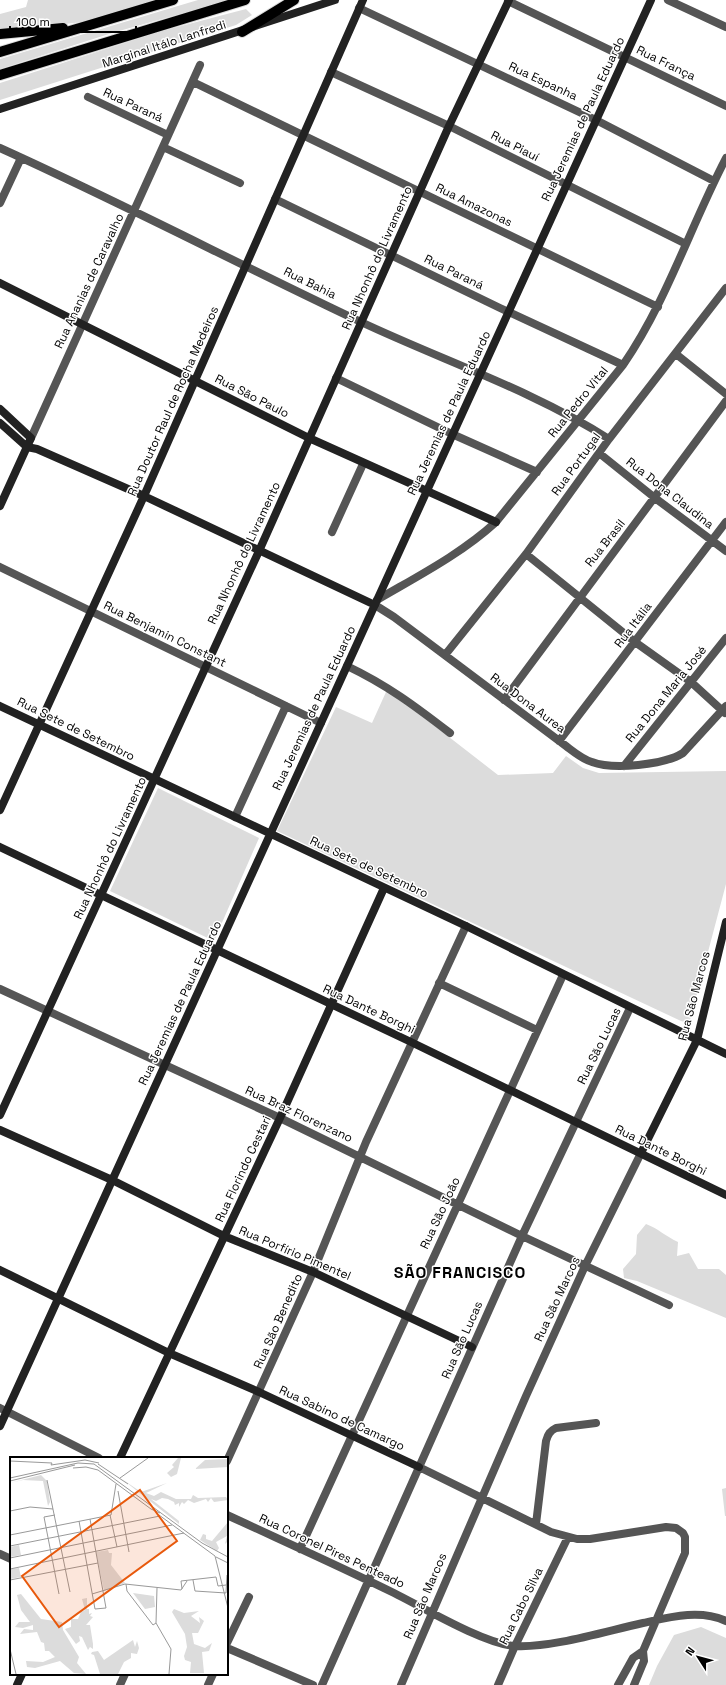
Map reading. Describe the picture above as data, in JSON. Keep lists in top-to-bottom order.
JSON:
{
  "streets": {
    "street": [
      "Marginal Itálo Lanfredi",
      "Rua França",
      "Rua Espanha",
      "Rua Paraná",
      "Rua Jeremias de Paula Eduardo",
      "Rua Piauí",
      "Rua Amazonas",
      "Rua Nhonhô do Livramento",
      "Rua Ananias de Caravalho",
      "Rua Bahia",
      "Rua São Paulo",
      "Rua Doutor Raul de Rocha Medeiros",
      "Rua Pedro Vital",
      "Rua Portugal",
      "Rua Dona Claudina",
      "Rua Brasil",
      "Rua Itália",
      "Rua Benjamin Constant",
      "Rua Dona Maria José",
      "Rua Dona Aurea",
      "Rua Sete de Setembro",
      "Rua São Marcos",
      "Rua Dante Borghi",
      "Rua São Lucas",
      "Rua Braz Florenzano",
      "Rua Florindo Cestari",
      "Rua São João",
      "Rua Porfírio Pimentel",
      "Rua São Benedito",
      "Rua Sabino de Camargo",
      "Rua Coronel Pires Penteado",
      "Rua Cabo Silva"
    ]
  },
  "crossings": [
    ["Rua França", "Rua Jeremias de Paula Eduardo"],
    ["Rua França", "Rua Nhonhô do Livramento"],
    ["Rua Espanha", "Rua Jeremias de Paula Eduardo"],
    ["Rua Espanha", "Rua Nhonhô do Livramento"],
    ["Rua Espanha", "Rua Doutor Raul de Rocha Medeiros"],
    ["Rua Espanha", "Rua Pedro Vital"],
    ["Rua Paraná", "Rua Jeremias de Paula Eduardo"],
    ["Rua Paraná", "Rua Nhonhô do Livramento"],
    ["Rua Paraná", "Rua Ananias de Caravalho"],
    ["Rua Paraná", "Rua Doutor Raul de Rocha Medeiros"],
    ["Rua Paraná", "Rua Pedro Vital"],
    ["Rua Jeremias de Paula Eduardo", "Rua Piauí"],
    ["Rua Jeremias de Paula Eduardo", "Rua Amazonas"],
    ["Rua Jeremias de Paula Eduardo", "Rua Bahia"],
    ["Rua Jeremias de Paula Eduardo", "Rua São Paulo"],
    ["Rua Jeremias de Paula Eduardo", "Rua Pedro Vital"],
    ["Rua Jeremias de Paula Eduardo", "Rua Benjamin Constant"],
    ["Rua Jeremias de Paula Eduardo", "Rua Dona Aurea"],
    ["Rua Jeremias de Paula Eduardo", "Rua Sete de Setembro"],
    ["Rua Jeremias de Paula Eduardo", "Rua Dante Borghi"],
    ["Rua Jeremias de Paula Eduardo", "Rua Braz Florenzano"],
    ["Rua Jeremias de Paula Eduardo", "Rua Porfírio Pimentel"],
    ["Rua Jeremias de Paula Eduardo", "Rua Sabino de Camargo"],
    ["Rua Piauí", "Rua Nhonhô do Livramento"],
    ["Rua Piauí", "Rua Doutor Raul de Rocha Medeiros"],
    ["Rua Piauí", "Rua Pedro Vital"],
    ["Rua Amazonas", "Rua Nhonhô do Livramento"],
    ["Rua Amazonas", "Rua Ananias de Caravalho"],
    ["Rua Amazonas", "Rua Doutor Raul de Rocha Medeiros"],
    ["Rua Amazonas", "Rua Pedro Vital"],
    ["Rua Nhonhô do Livramento", "Rua Bahia"],
    ["Rua Nhonhô do Livramento", "Rua São Paulo"],
    ["Rua Nhonhô do Livramento", "Rua Benjamin Constant"],
    ["Rua Nhonhô do Livramento", "Rua Sete de Setembro"],
    ["Rua Nhonhô do Livramento", "Rua Dante Borghi"],
    ["Rua Nhonhô do Livramento", "Rua Braz Florenzano"],
    ["Rua Ananias de Caravalho", "Rua Bahia"],
    ["Rua Ananias de Caravalho", "Rua São Paulo"],
    ["Rua Bahia", "Rua Doutor Raul de Rocha Medeiros"],
    ["Rua Bahia", "Rua Pedro Vital"],
    ["Rua Bahia", "Rua Portugal"],
    ["Rua São Paulo", "Rua Doutor Raul de Rocha Medeiros"],
    ["Rua São Paulo", "Rua Pedro Vital"],
    ["Rua Doutor Raul de Rocha Medeiros", "Rua Benjamin Constant"],
    ["Rua Doutor Raul de Rocha Medeiros", "Rua Sete de Setembro"],
    ["Rua Pedro Vital", "Rua Dona Aurea"],
    ["Rua Portugal", "Rua Dona Claudina"],
    ["Rua Portugal", "Rua Dona Aurea"],
    ["Rua Dona Claudina", "Rua Brasil"],
    ["Rua Dona Claudina", "Rua Itália"],
    ["Rua Brasil", "Rua Dona Aurea"],
    ["Rua Itália", "Rua Dona Aurea"],
    ["Rua Dona Maria José", "Rua Dona Aurea"],
    ["Rua Sete de Setembro", "Rua São Marcos"],
    ["Rua Sete de Setembro", "Rua São Lucas"],
    ["Rua Sete de Setembro", "Rua Florindo Cestari"],
    ["Rua Sete de Setembro", "Rua São João"],
    ["Rua Sete de Setembro", "Rua São Benedito"],
    ["Rua São Marcos", "Rua Dante Borghi"],
    ["Rua São Marcos", "Rua Braz Florenzano"],
    ["Rua São Marcos", "Rua Sabino de Camargo"],
    ["Rua São Marcos", "Rua Coronel Pires Penteado"],
    ["Rua Dante Borghi", "Rua São Lucas"],
    ["Rua Dante Borghi", "Rua Florindo Cestari"],
    ["Rua Dante Borghi", "Rua São João"],
    ["Rua Dante Borghi", "Rua São Benedito"],
    ["Rua São Lucas", "Rua Braz Florenzano"],
    ["Rua São Lucas", "Rua Porfírio Pimentel"],
    ["Rua São Lucas", "Rua Sabino de Camargo"],
    ["Rua São Lucas", "Rua Coronel Pires Penteado"],
    ["Rua Braz Florenzano", "Rua Florindo Cestari"],
    ["Rua Braz Florenzano", "Rua São João"],
    ["Rua Braz Florenzano", "Rua São Benedito"],
    ["Rua Florindo Cestari", "Rua Porfírio Pimentel"],
    ["Rua Florindo Cestari", "Rua Sabino de Camargo"],
    ["Rua São João", "Rua Porfírio Pimentel"],
    ["Rua São João", "Rua Sabino de Camargo"],
    ["Rua São João", "Rua Coronel Pires Penteado"],
    ["Rua Porfírio Pimentel", "Rua São Benedito"],
    ["Rua São Benedito", "Rua Sabino de Camargo"],
    ["Rua Sabino de Camargo", "Rua Coronel Pires Penteado"],
    ["Rua Sabino de Camargo", "Rua Cabo Silva"],
    ["Rua Coronel Pires Penteado", "Rua Cabo Silva"]
  ],
  "districts": ["SÃO FRANCISCO"],
  "scale_bar": "100 m",
  "north": "top left"
}
